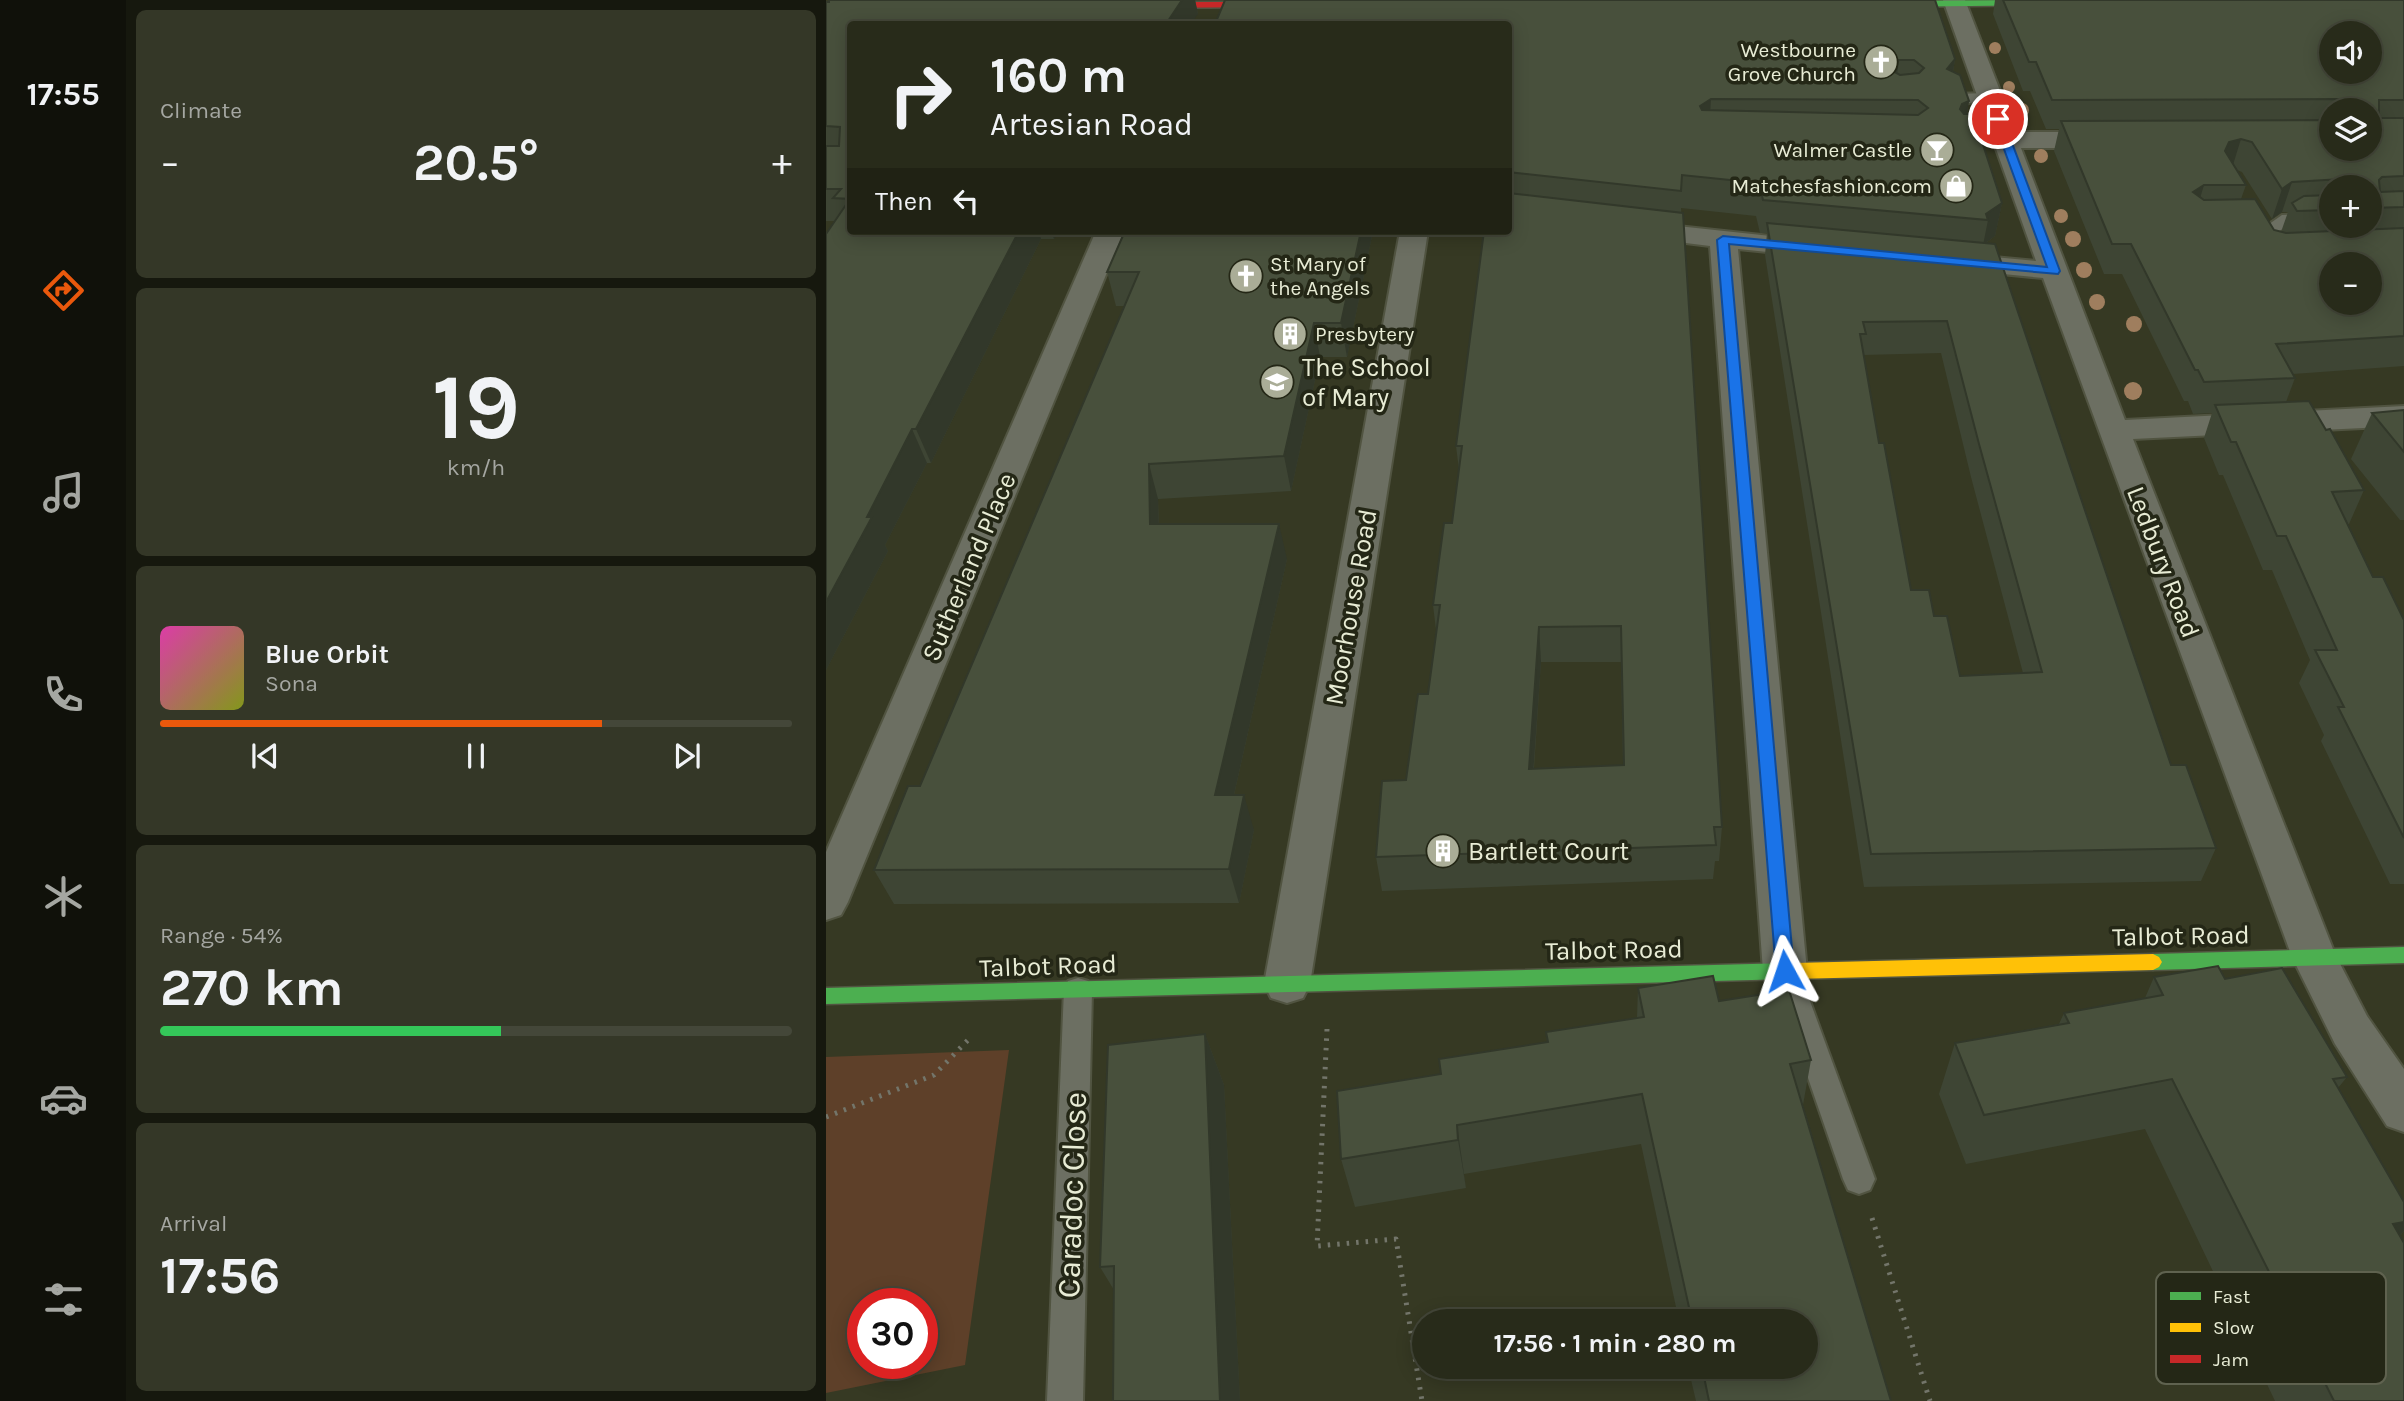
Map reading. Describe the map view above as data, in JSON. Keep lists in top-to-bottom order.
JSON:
{
  "streets": {
    "street": [
      "Ledbury Road",
      "Sutherland Place",
      "Moorhouse Road",
      "Talbot Road"
    ],
    "lane": ["Caradoc Close"]
  },
  "crossings": [
    ["Ledbury Road", "Talbot Road"],
    ["Moorhouse Road", "Talbot Road"],
    ["Talbot Road", "Caradoc Close"]
  ],
  "places": {
    "church": ["Westbourne Grove Church", "St Mary of the Angels"],
    "bar": ["Walmer Castle"],
    "shop": ["Matchesfashion.com"],
    "building": ["Presbytery", "Bartlett Court"],
    "school or university": ["The School of Mary"]
  },
  "legend": ["Fast", "Slow", "Jam"],
  "page": {
    "tabs": "17:55",
    "tile": [
      "Climate",
      ["19", "km/h"],
      ["Range · 54%", "270 km"],
      ["Arrival", "17:56"]
    ],
    "map_buttons": ["+", "−"],
    "turn": ["160 m", "Artesian Road"],
    "heat": ["−", "20.5°", "+"],
    "then": "Then",
    "song": ["Blue Orbit", "Sona"],
    "limit": "30",
    "trip": "17:56 · 1 min · 280 m"
  }
}
